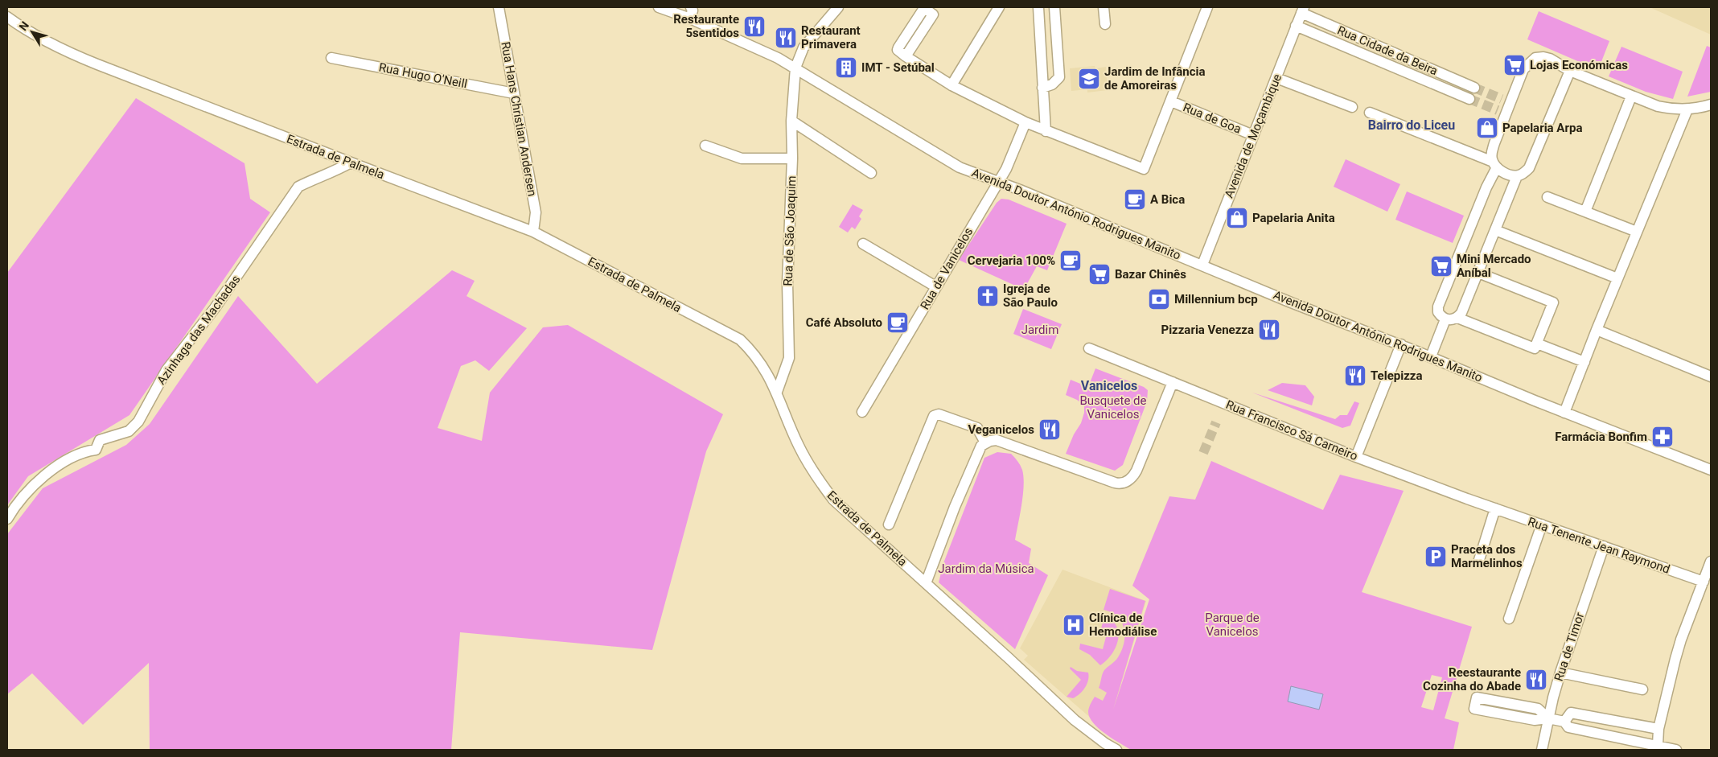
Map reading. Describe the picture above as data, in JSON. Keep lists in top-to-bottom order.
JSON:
{
  "streets": {
    "street": [
      "Rua Cidade da Beira",
      "Rua Hugo O'Neill",
      "Rua de Goa",
      "Rua Hans Christian Andersen",
      "Avenida de Moçambique",
      "Estrada de Palmela",
      "Avenida Doutor António Rodrigues Manito",
      "Rua de São Joaquim",
      "Rua de Vanicelos",
      "Azinhaga das Machadas",
      "Rua Francisco Sá Carneiro",
      "Rua Tenente Jean Raymond",
      "Rua de Timor"
    ]
  },
  "crossings": [
    ["Rua Cidade da Beira", "Avenida de Moçambique"],
    ["Rua Hugo O'Neill", "Rua Hans Christian Andersen"],
    ["Rua de Goa", "Avenida de Moçambique"],
    ["Rua Hans Christian Andersen", "Estrada de Palmela"],
    ["Avenida de Moçambique", "Avenida Doutor António Rodrigues Manito"],
    ["Estrada de Palmela", "Rua de São Joaquim"],
    ["Estrada de Palmela", "Azinhaga das Machadas"],
    ["Avenida Doutor António Rodrigues Manito", "Rua de São Joaquim"],
    ["Avenida Doutor António Rodrigues Manito", "Rua de Vanicelos"],
    ["Rua Francisco Sá Carneiro", "Rua Tenente Jean Raymond"],
    ["Rua Tenente Jean Raymond", "Rua de Timor"]
  ],
  "districts": ["Bairro do Liceu", "Vanicelos"],
  "parks": [
    "Jardim",
    "Busquete de Vanicelos",
    "Jardim da Música",
    "Parque de Vanicelos"
  ],
  "places": {
    "restaurant": [
      "Restaurante 5sentidos",
      "Restaurant Primavera",
      "Pizzaria Venezza",
      "Telepizza",
      "Veganicelos",
      "Reestaurante Cozinha do Abade"
    ],
    "supermarket": ["Lojas Económicas", "Mini Mercado Aníbal", "Bazar Chinês"],
    "building": ["IMT - Setúbal"],
    "school or university": ["Jardim de Infância de Amoreiras"],
    "shop": ["Papelaria Arpa", "Papelaria Anita"],
    "cafe": ["A Bica", "Cervejaria 100%", "Café Absoluto"],
    "church": ["Igreja de São Paulo"],
    "bank": ["Millennium bcp"],
    "pharmacy": ["Farmácia Bonfim"],
    "parking": ["Praceta dos Marmelinhos"],
    "hospital": ["Clínica de Hemodiálise"]
  },
  "north": "top left"
}
